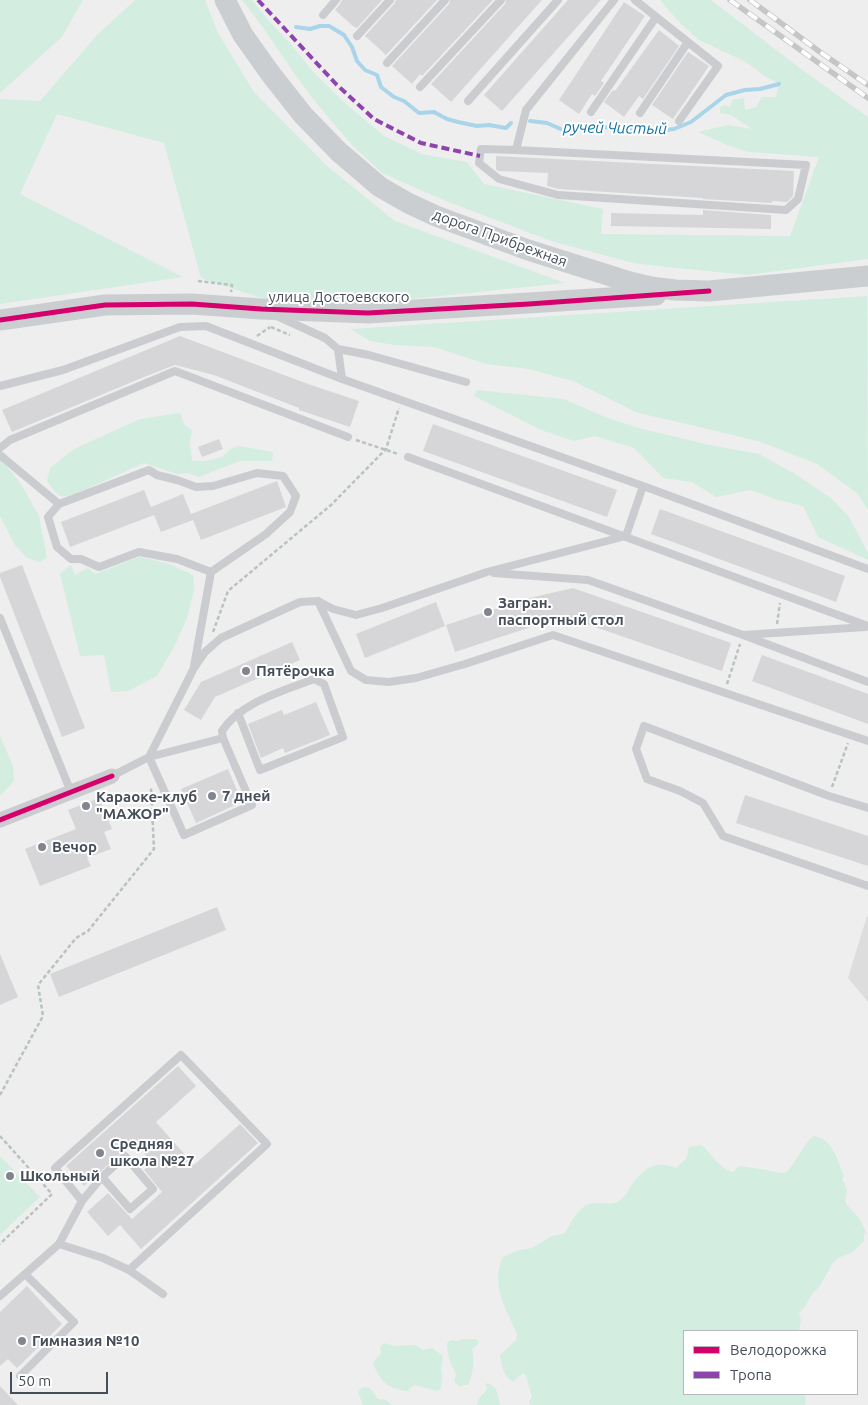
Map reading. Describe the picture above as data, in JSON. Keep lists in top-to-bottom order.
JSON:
{
  "streets": {
    "main road": ["дорога Прибрежная", "улица Достоевского"]
  },
  "crossings": [
    ["дорога Прибрежная", "улица Достоевского"]
  ],
  "water": ["ручей Чистый"],
  "places": [
    "Загран. паспортный стол",
    "Пятёрочка",
    "7 дней",
    "Караоке-клуб \"МАЖОР\"",
    "Вечор",
    "Средняя школа №27",
    "Школьный",
    "Гимназия №10"
  ],
  "legend": ["Велодорожка", "Тропа"],
  "scale_bar": "50 m"
}
